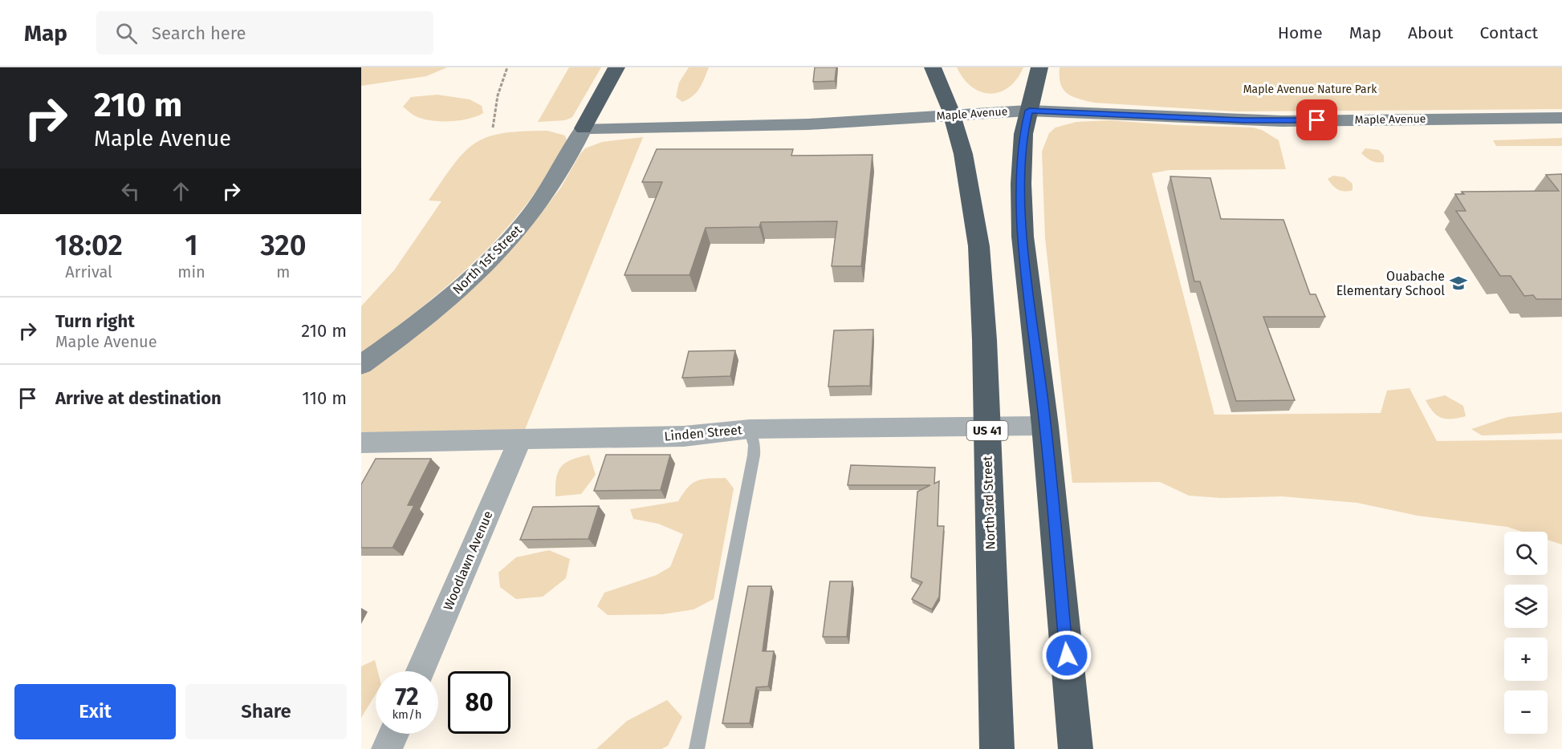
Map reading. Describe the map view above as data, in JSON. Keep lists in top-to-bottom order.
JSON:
{
  "streets": {
    "highway": ["US 41", "North 3rd Street"],
    "main road": ["Maple Avenue", "North 1st Street"],
    "street": ["Linden Street", "Woodlawn Avenue"]
  },
  "crossings": [
    ["Maple Avenue", "North 1st Street"],
    ["Maple Avenue", "US 41"],
    ["Maple Avenue", "North 3rd Street"],
    ["US 41", "North 3rd Street"],
    ["Linden Street", "North 3rd Street"],
    ["Linden Street", "Woodlawn Avenue"]
  ],
  "parks": ["Maple Avenue Nature Park"],
  "places": {
    "school or university": ["Ouabache Elementary School"]
  },
  "page": {
    "header": "Map",
    "search": "Search here",
    "nav": [
      "Home",
      "Map",
      "About",
      "Contact"
    ],
    "turn": ["210 m", "Maple Avenue"],
    "eta": [
      "18:02",
      "Arrival",
      "1",
      "min",
      "320",
      "m"
    ],
    "list": [
      {
        "name": "Turn right",
        "note": "Maple Avenue",
        "value": "210 m"
      },
      {
        "name": "Arrive at destination",
        "value": "110 m"
      }
    ],
    "map_buttons": ["+", "−"],
    "speed": "72 km/h",
    "limit": "80",
    "buttons": ["Exit", "Share"]
  }
}
